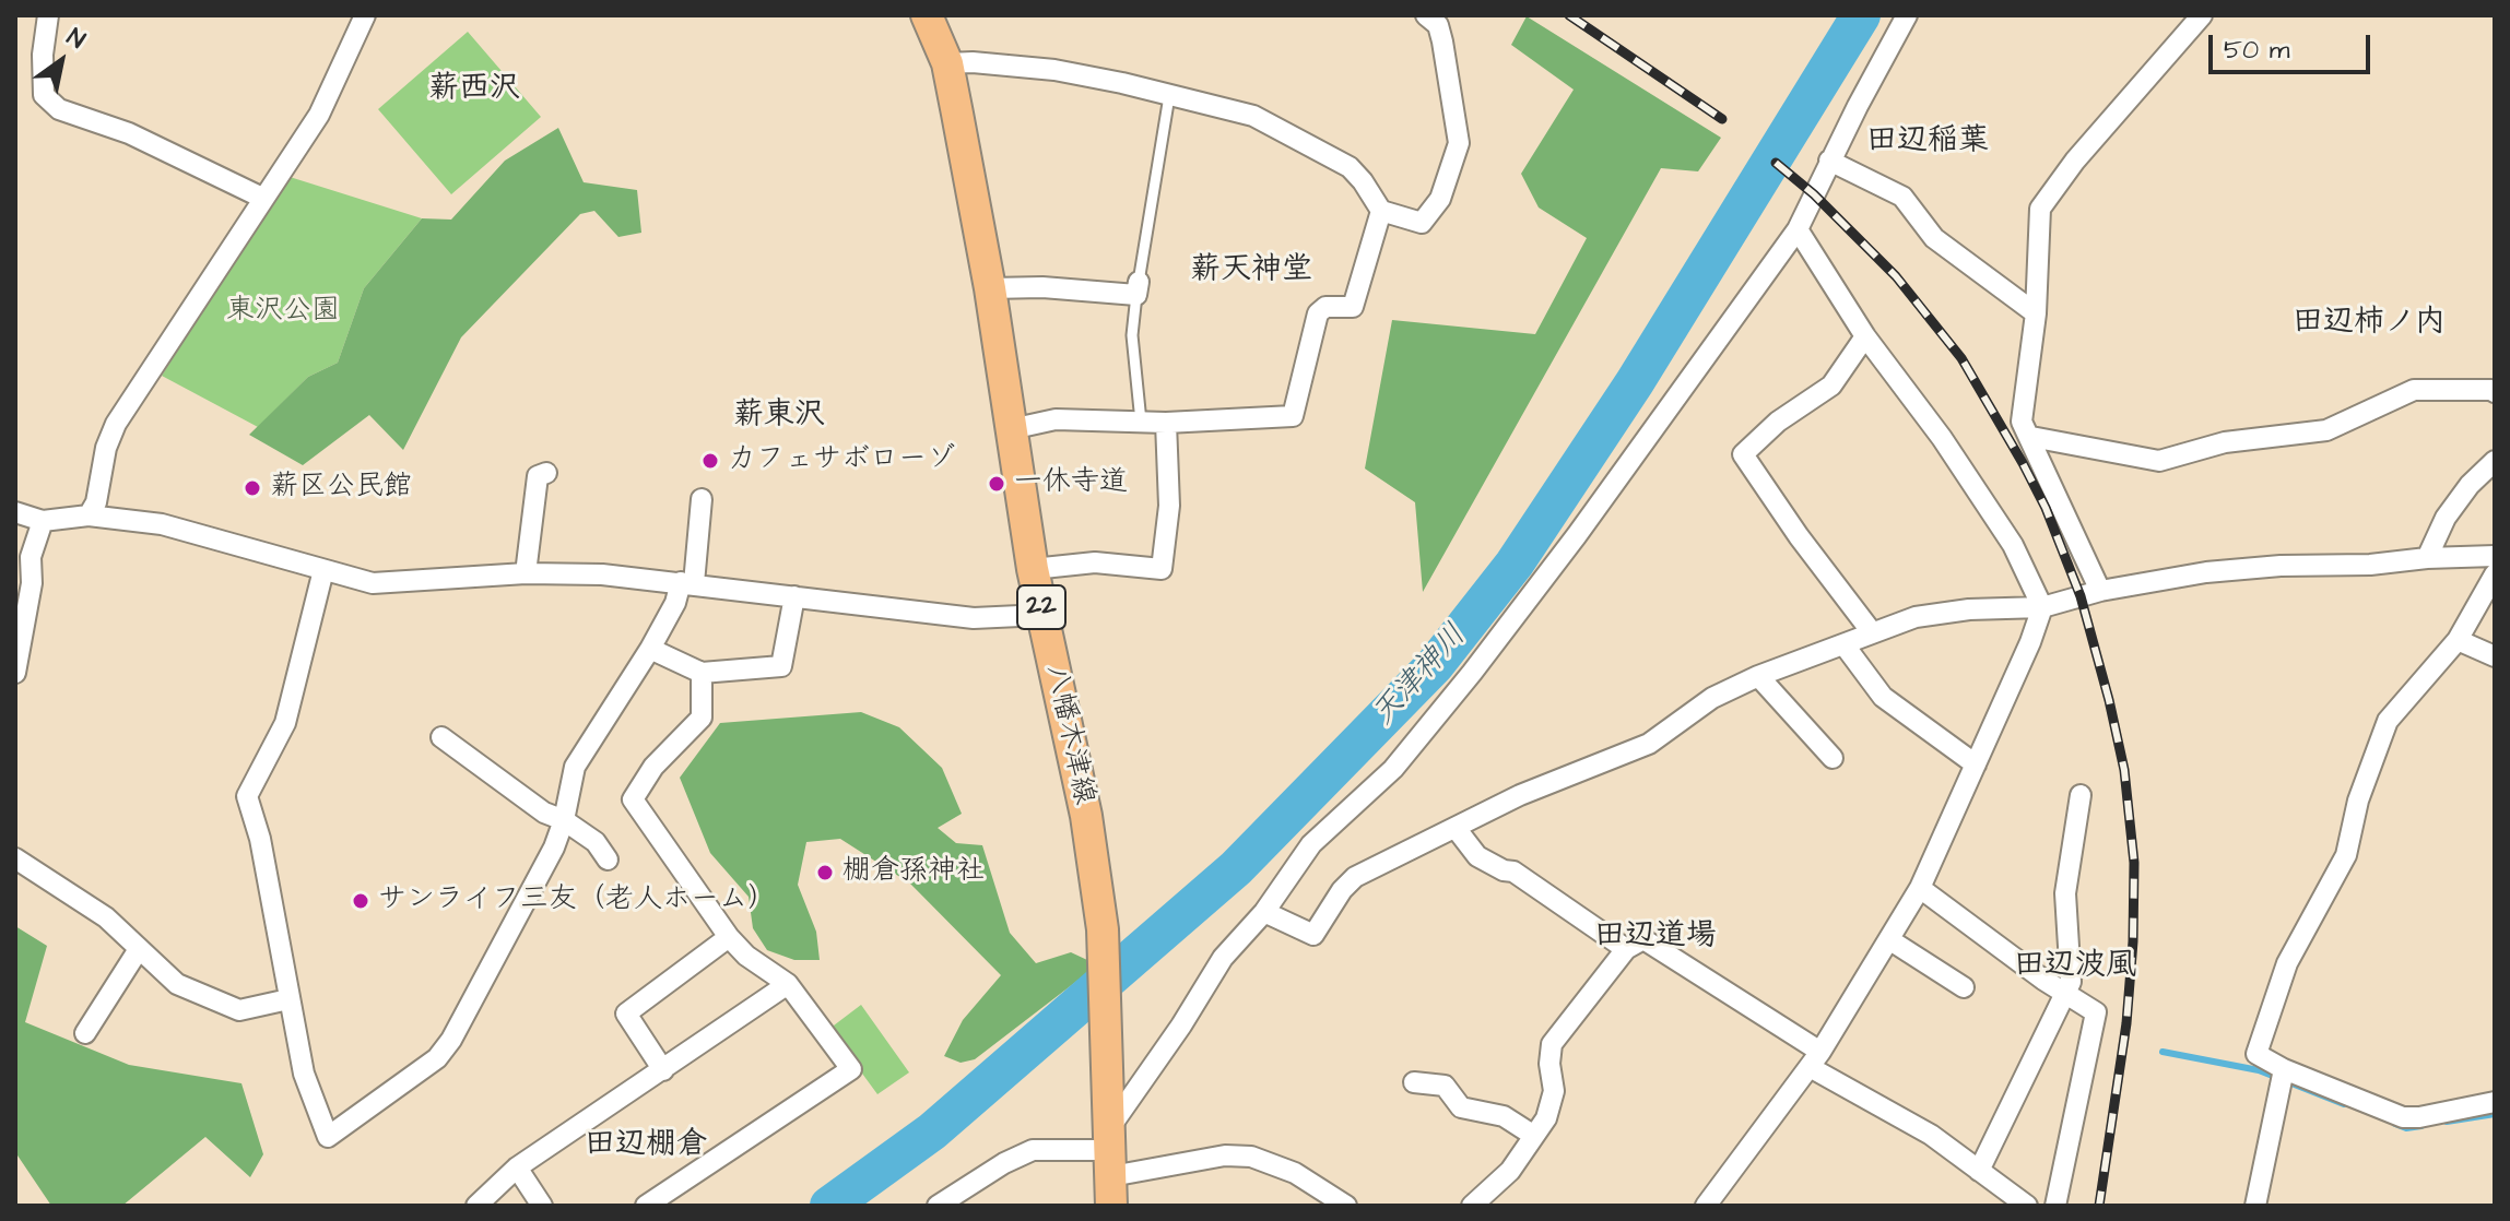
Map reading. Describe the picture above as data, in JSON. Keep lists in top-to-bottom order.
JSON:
{
  "streets": {
    "main road": ["22", "八幡木津線"]
  },
  "districts": [
    "薪西沢",
    "田辺稲葉",
    "薪天神堂",
    "田辺柿ノ内",
    "薪東沢",
    "田辺道場",
    "田辺波風",
    "田辺棚倉"
  ],
  "water": ["天津神川"],
  "parks": ["東沢公園"],
  "places": [
    "カフェサボローゾ",
    "一休寺道",
    "薪区公民館",
    "棚倉孫神社",
    "サンライフ三友（老人ホーム）"
  ],
  "scale_bar": "50 m",
  "north": "top right"
}
